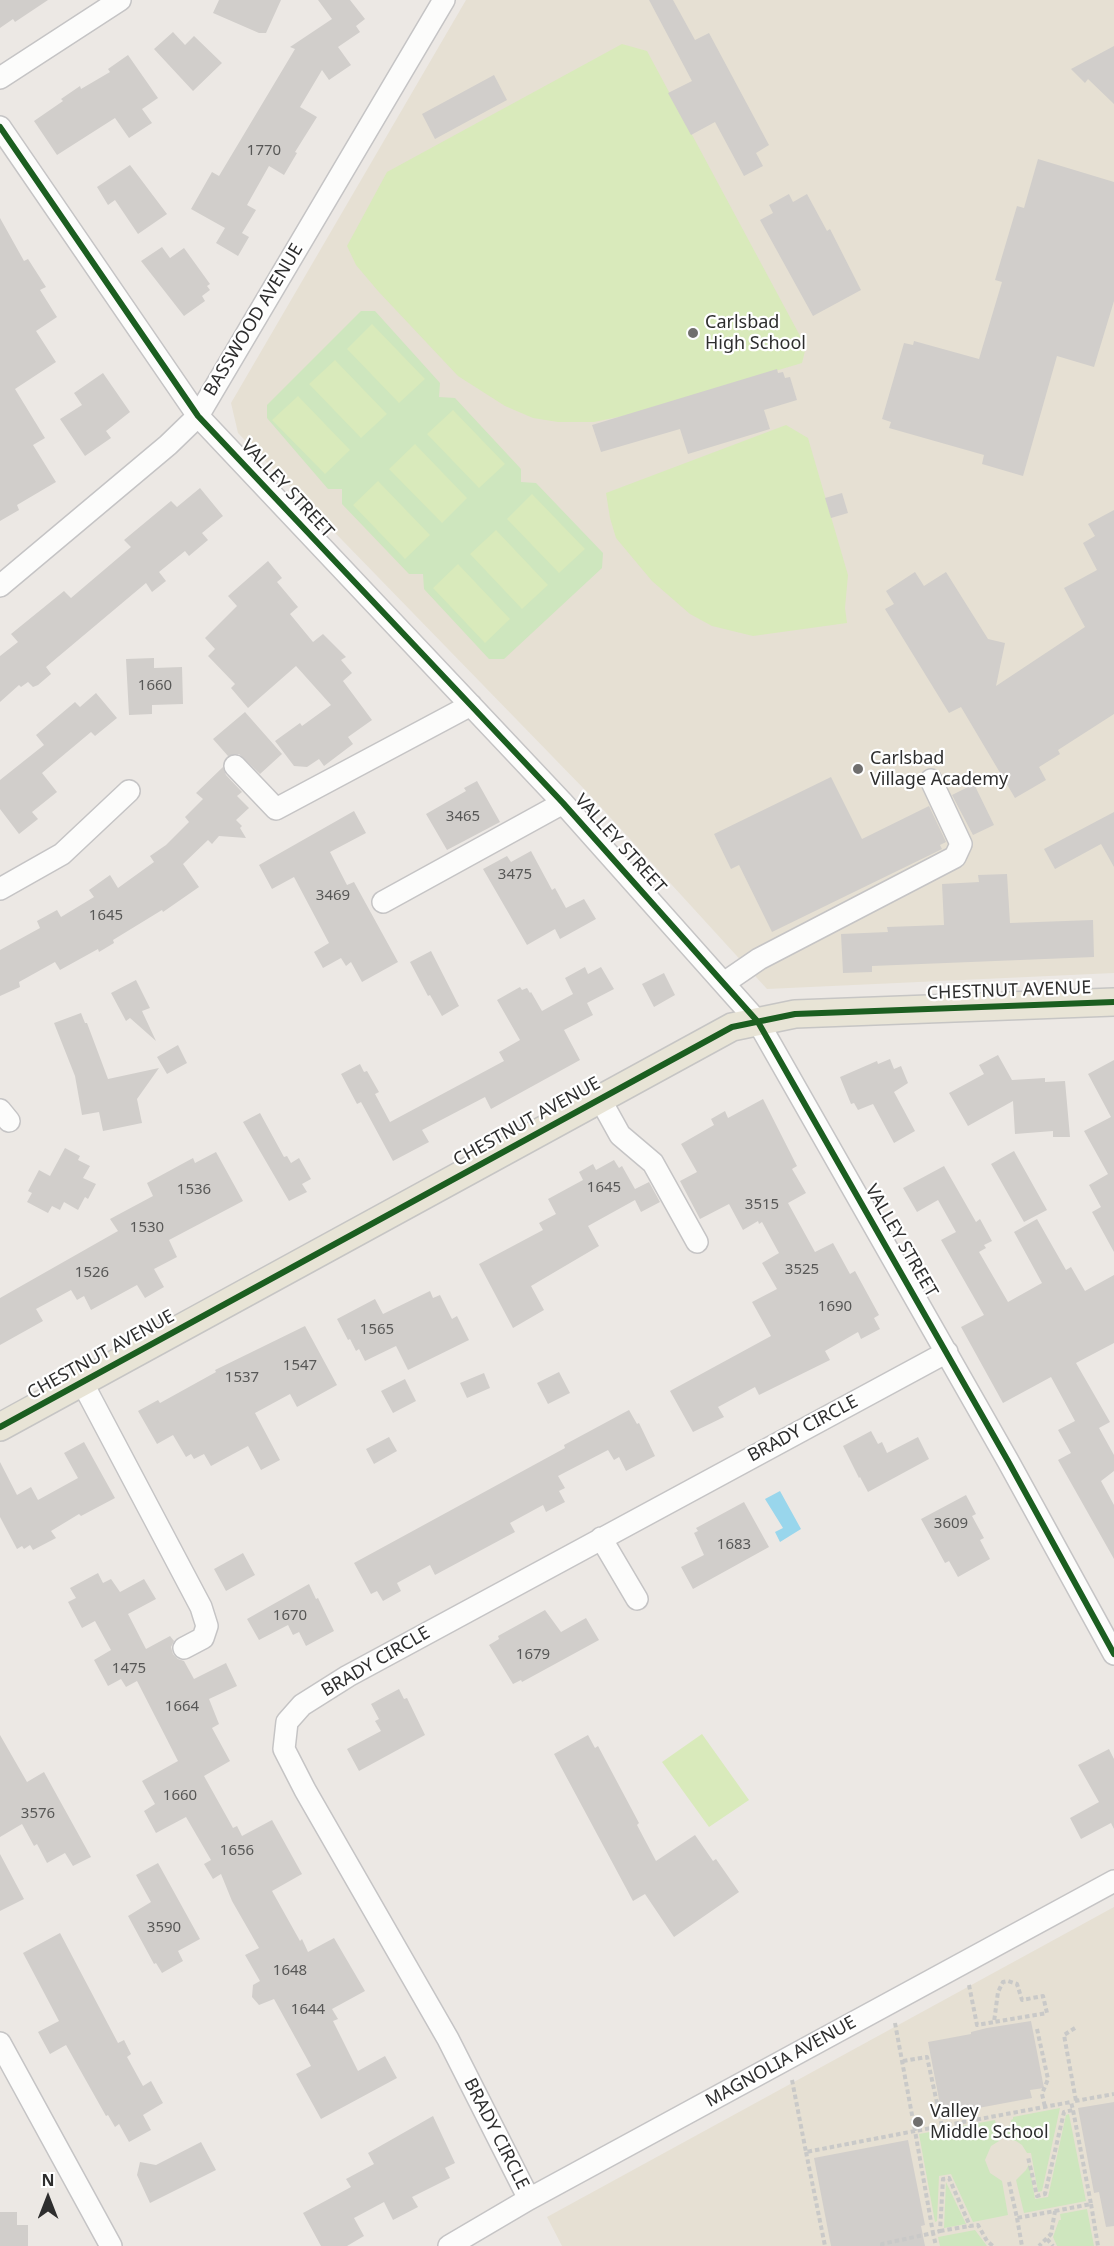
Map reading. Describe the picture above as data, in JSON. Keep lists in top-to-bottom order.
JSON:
{
  "streets": {
    "main road": ["CHESTNUT AVENUE"],
    "street": [
      "BASSWOOD AVENUE",
      "VALLEY STREET",
      "BRADY CIRCLE",
      "MAGNOLIA AVENUE"
    ]
  },
  "crossings": [
    ["BASSWOOD AVENUE", "VALLEY STREET"],
    ["VALLEY STREET", "CHESTNUT AVENUE"],
    ["VALLEY STREET", "BRADY CIRCLE"],
    ["BRADY CIRCLE", "MAGNOLIA AVENUE"]
  ],
  "places": ["Carlsbad High School", "Carlsbad Village Academy", "Valley Middle School"],
  "house_numbers": [
    "1770",
    "1660",
    "3465",
    "3475",
    "3469",
    "1645",
    "1645",
    "1536",
    "3515",
    "1530",
    "3525",
    "1526",
    "1690",
    "1565",
    "1547",
    "1537",
    "3609",
    "1683",
    "1670",
    "1679",
    "1475",
    "1664",
    "1660",
    "3576",
    "1656",
    "3590",
    "1648",
    "1644"
  ],
  "north": "top"
}
